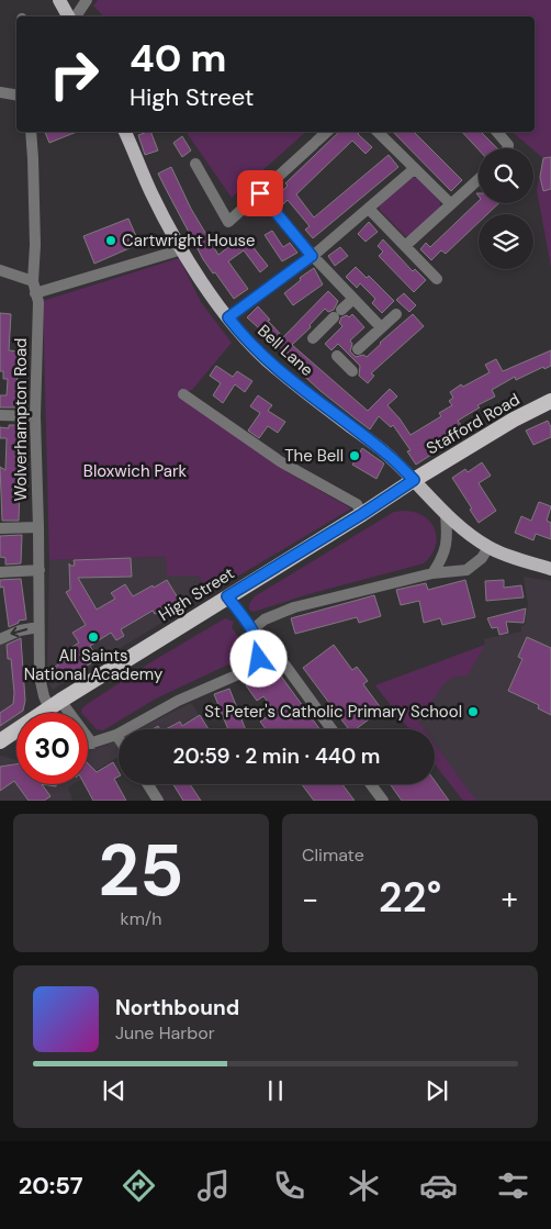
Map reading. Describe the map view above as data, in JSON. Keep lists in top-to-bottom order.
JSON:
{
  "streets": {
    "highway": ["Stafford Road", "High Street"],
    "main road": ["Bell Lane"],
    "street": ["Wolverhampton Road"]
  },
  "crossings": [
    ["Bell Lane", "Stafford Road"],
    ["Bell Lane", "High Street"],
    ["Wolverhampton Road", "High Street"],
    ["Stafford Road", "High Street"]
  ],
  "parks": ["Bloxwich Park"],
  "places": [
    "Cartwright House",
    "The Bell",
    "All Saints National Academy",
    "St Peter's Catholic Primary School"
  ],
  "page": {
    "turn": ["40 m", "High Street"],
    "limit": "30",
    "trip": "20:59 · 2 min · 440 m",
    "tile": [
      ["25", "km/h"],
      "Climate"
    ],
    "heat": ["−", "22°", "+"],
    "song": ["Northbound", "June Harbor"],
    "tabs": "20:57"
  }
}
